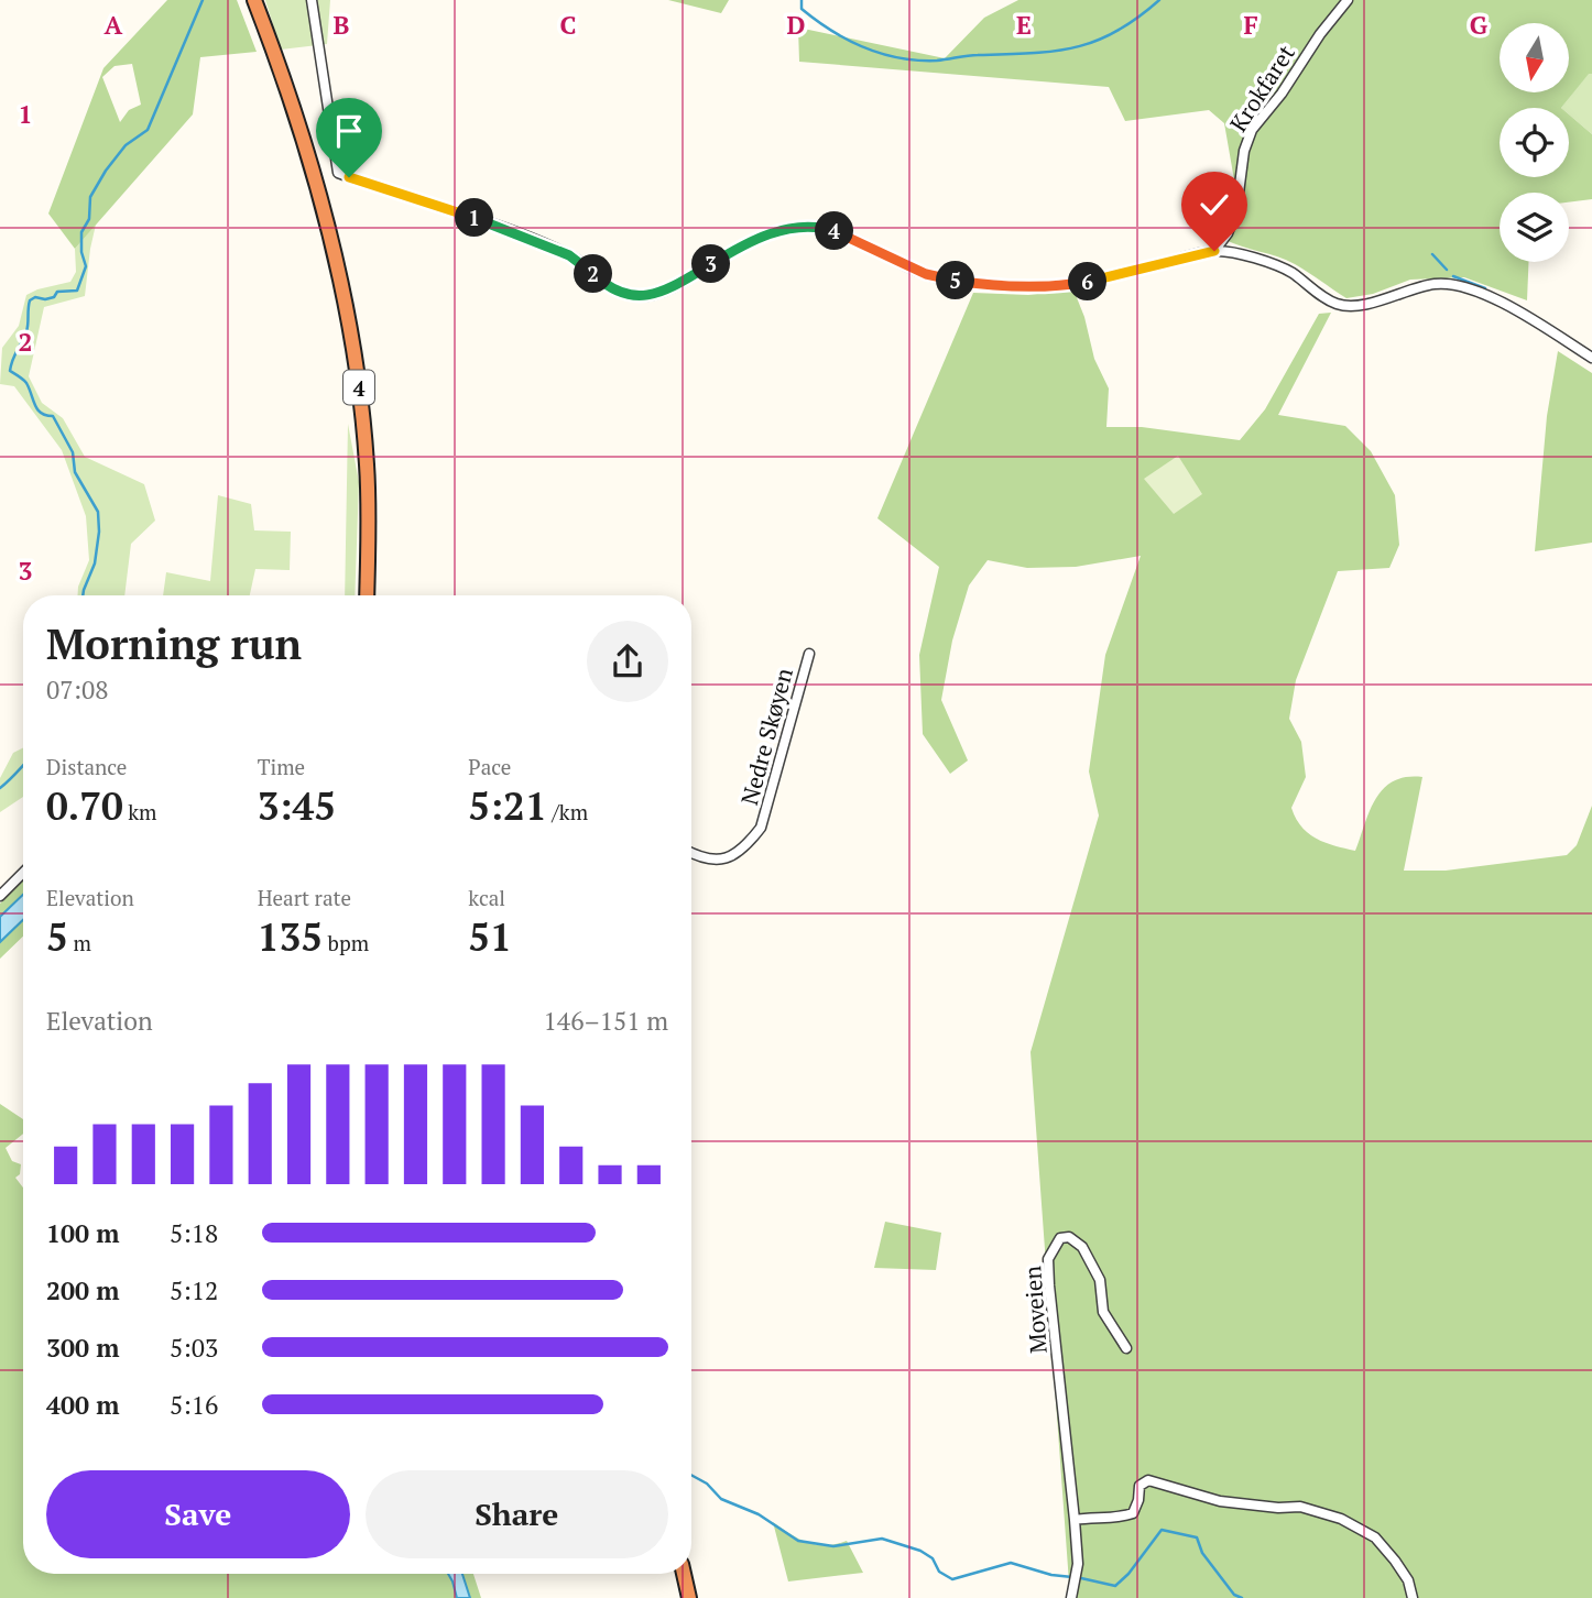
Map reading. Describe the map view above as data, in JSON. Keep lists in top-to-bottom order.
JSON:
{
  "streets": {
    "highway": ["4"],
    "street": ["Krokfaret", "Nedre Skøyen", "Moveien"]
  },
  "north": "bottom",
  "page": {
    "pins": [
      "1",
      "4",
      "3",
      "2",
      "5",
      "6"
    ],
    "heading": ["Morning run", "07:08"],
    "stats": [
      ["Distance", "0.70 km"],
      ["Time", "3:45"],
      ["Pace", "5:21 /km"],
      ["Elevation", "5 m"],
      ["Heart rate", "135 bpm"],
      ["kcal", "51"]
    ],
    "chart": ["Elevation", "146–151 m"],
    "list": [
      {
        "name": "100 m",
        "note": "5:18"
      },
      {
        "name": "200 m",
        "note": "5:12"
      },
      {
        "name": "300 m",
        "note": "5:03"
      },
      {
        "name": "400 m",
        "note": "5:16"
      }
    ],
    "buttons": ["Save", "Share"]
  },
  "grid": {
    "columns": [
      "A",
      "B",
      "C",
      "D",
      "E",
      "F",
      "G"
    ],
    "rows": ["1", "2", "3"]
  }
}
